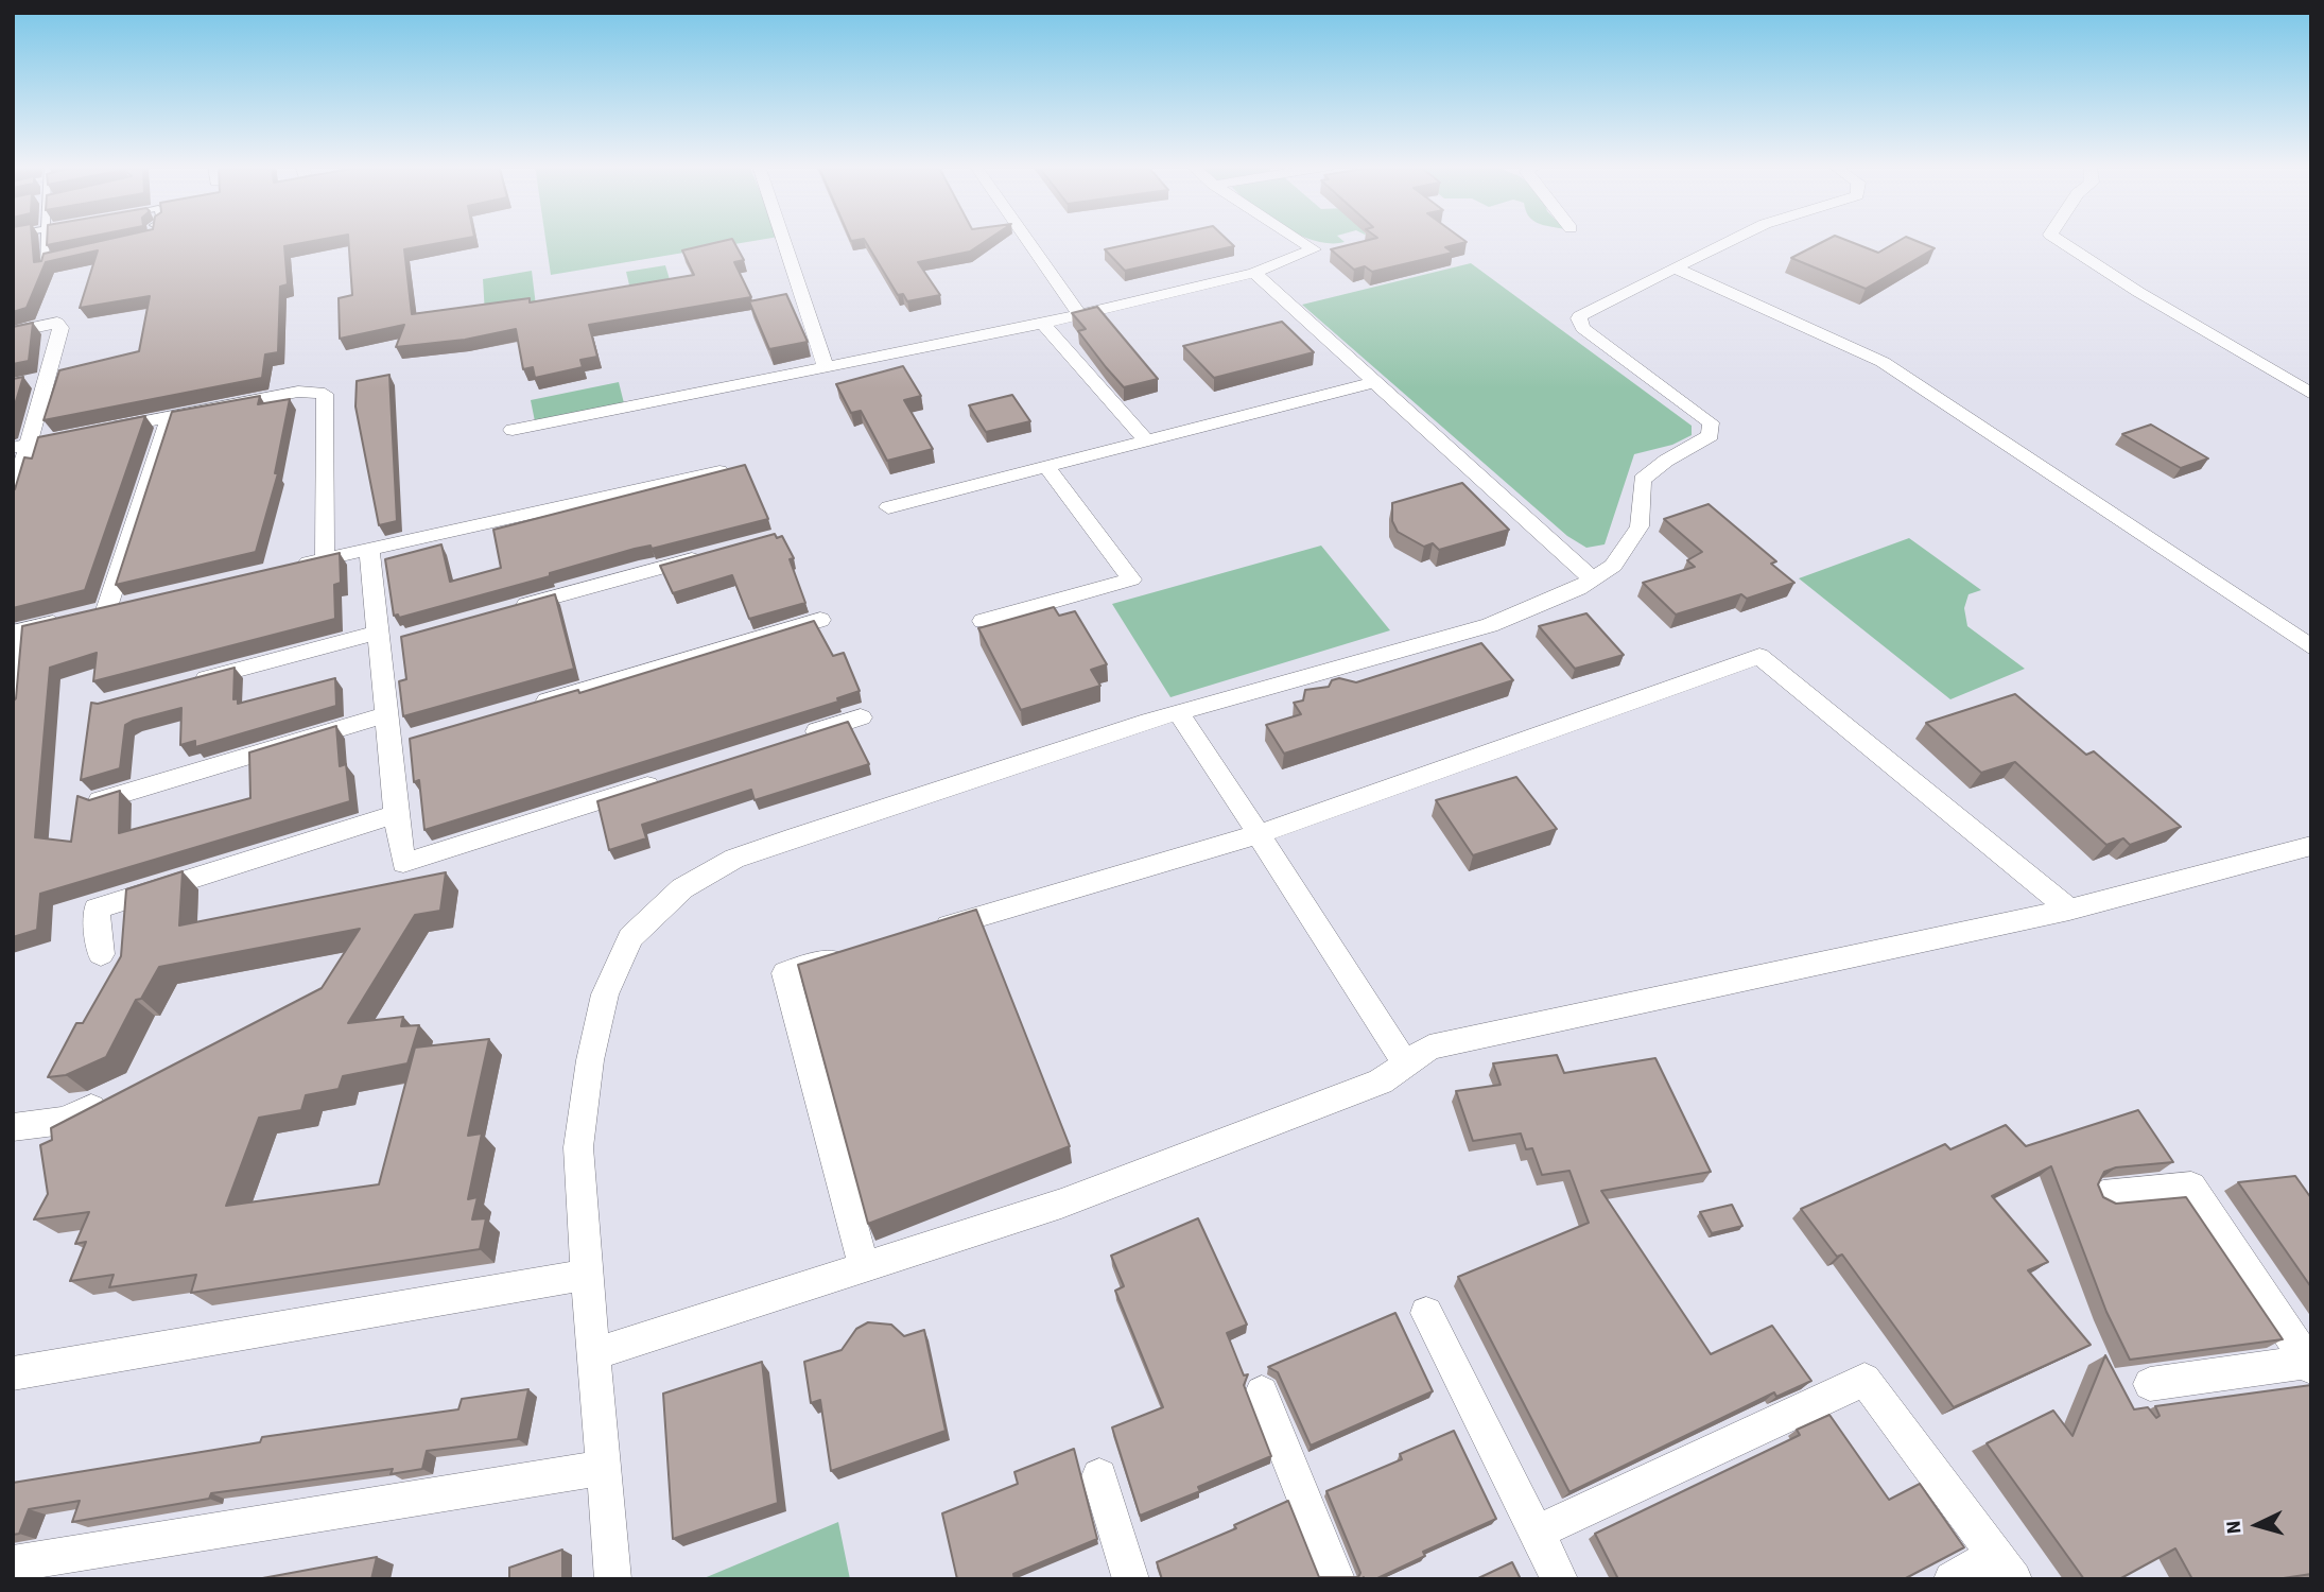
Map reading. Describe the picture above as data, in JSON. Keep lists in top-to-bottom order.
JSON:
{
  "north": "left"
}
